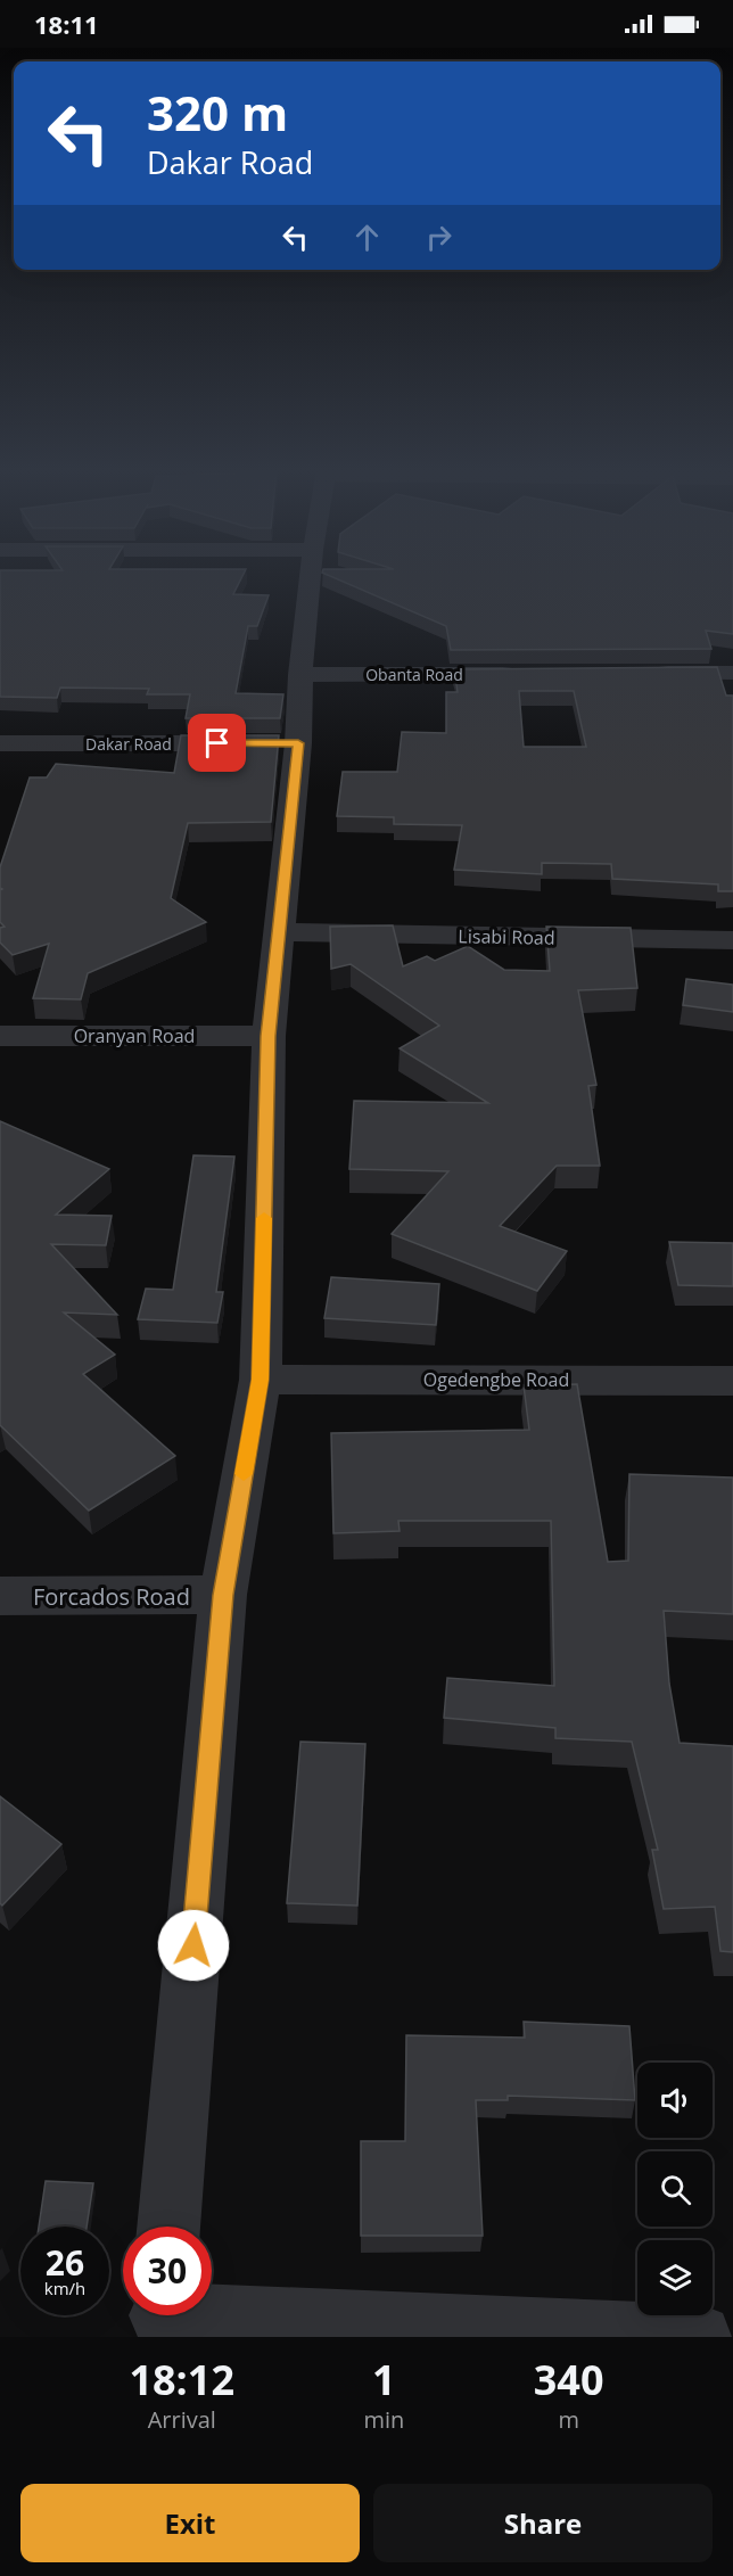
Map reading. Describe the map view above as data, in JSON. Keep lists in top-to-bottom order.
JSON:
{
  "streets": {
    "street": [
      "Obanta Road",
      "Dakar Road",
      "Lisabi Road",
      "Oranyan Road",
      "Ogedengbe Road",
      "Forcados Road"
    ]
  },
  "page": {
    "status": "18:11",
    "turn": ["320 m", "Dakar Road"],
    "speed": "26 km/h",
    "limit": "30",
    "eta": [
      "18:12",
      "Arrival",
      "1",
      "min",
      "340",
      "m"
    ],
    "buttons": ["Exit", "Share"]
  }
}
